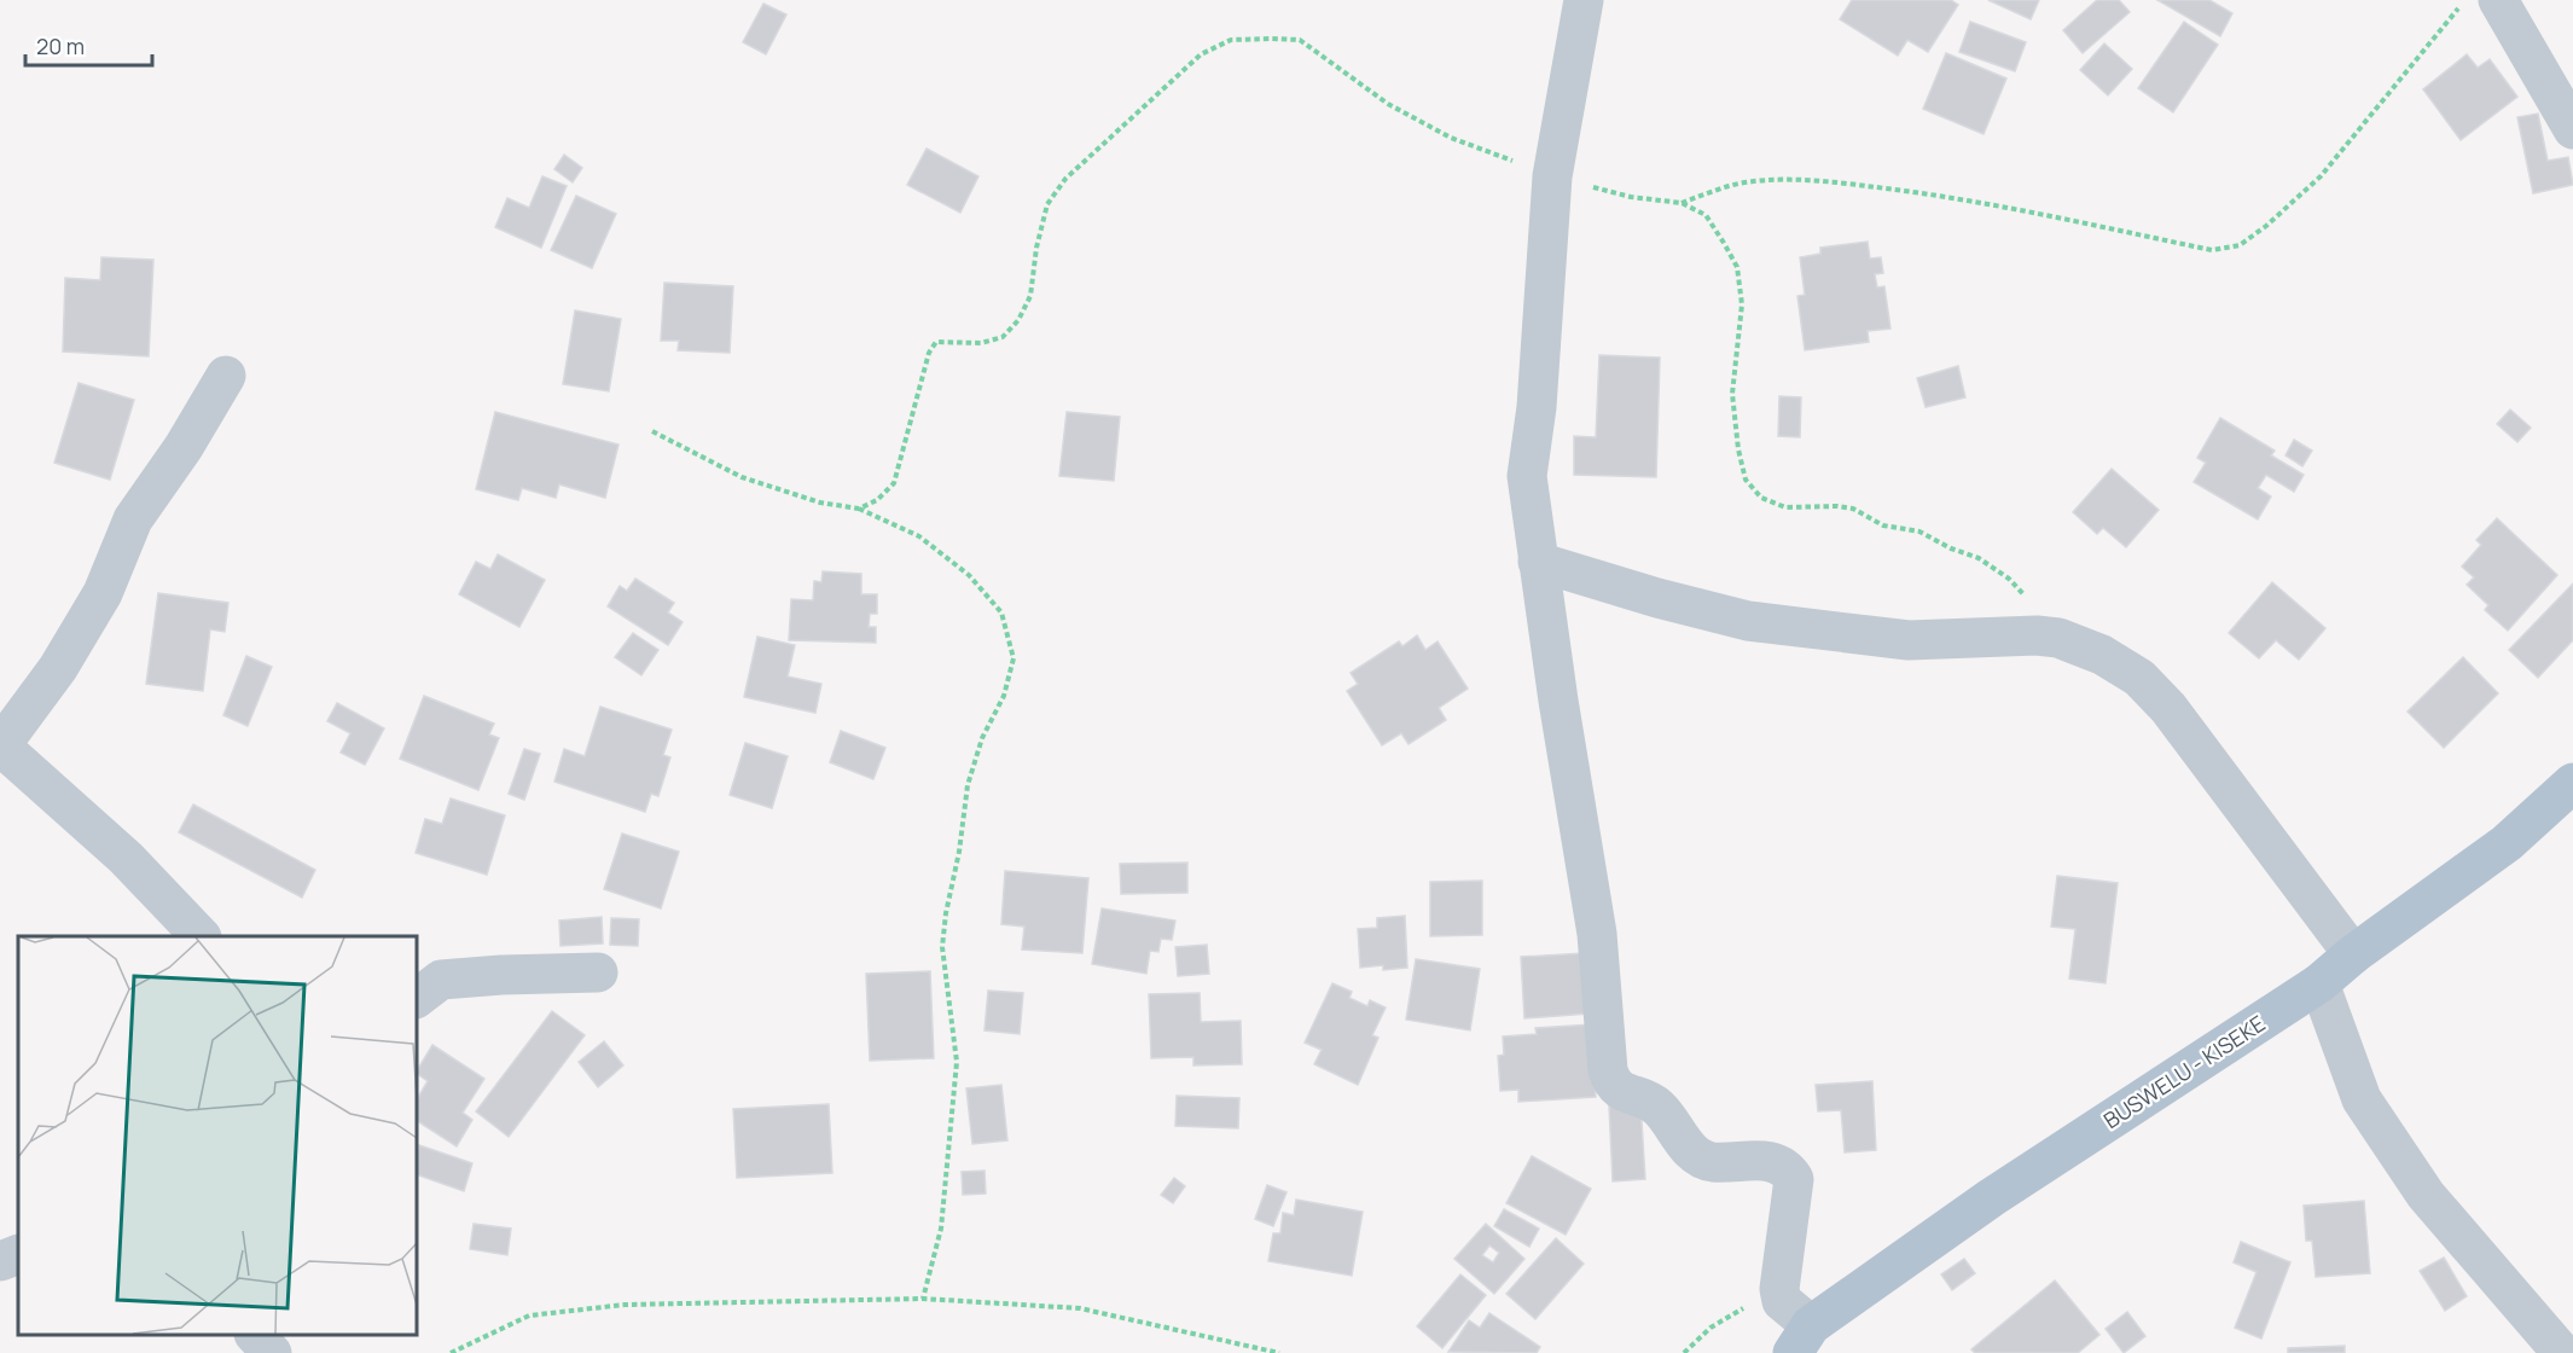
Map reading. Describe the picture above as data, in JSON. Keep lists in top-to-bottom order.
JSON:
{
  "streets": {
    "main road": ["BUSWELU - KISEKE"]
  },
  "scale_bar": "20 m"
}
